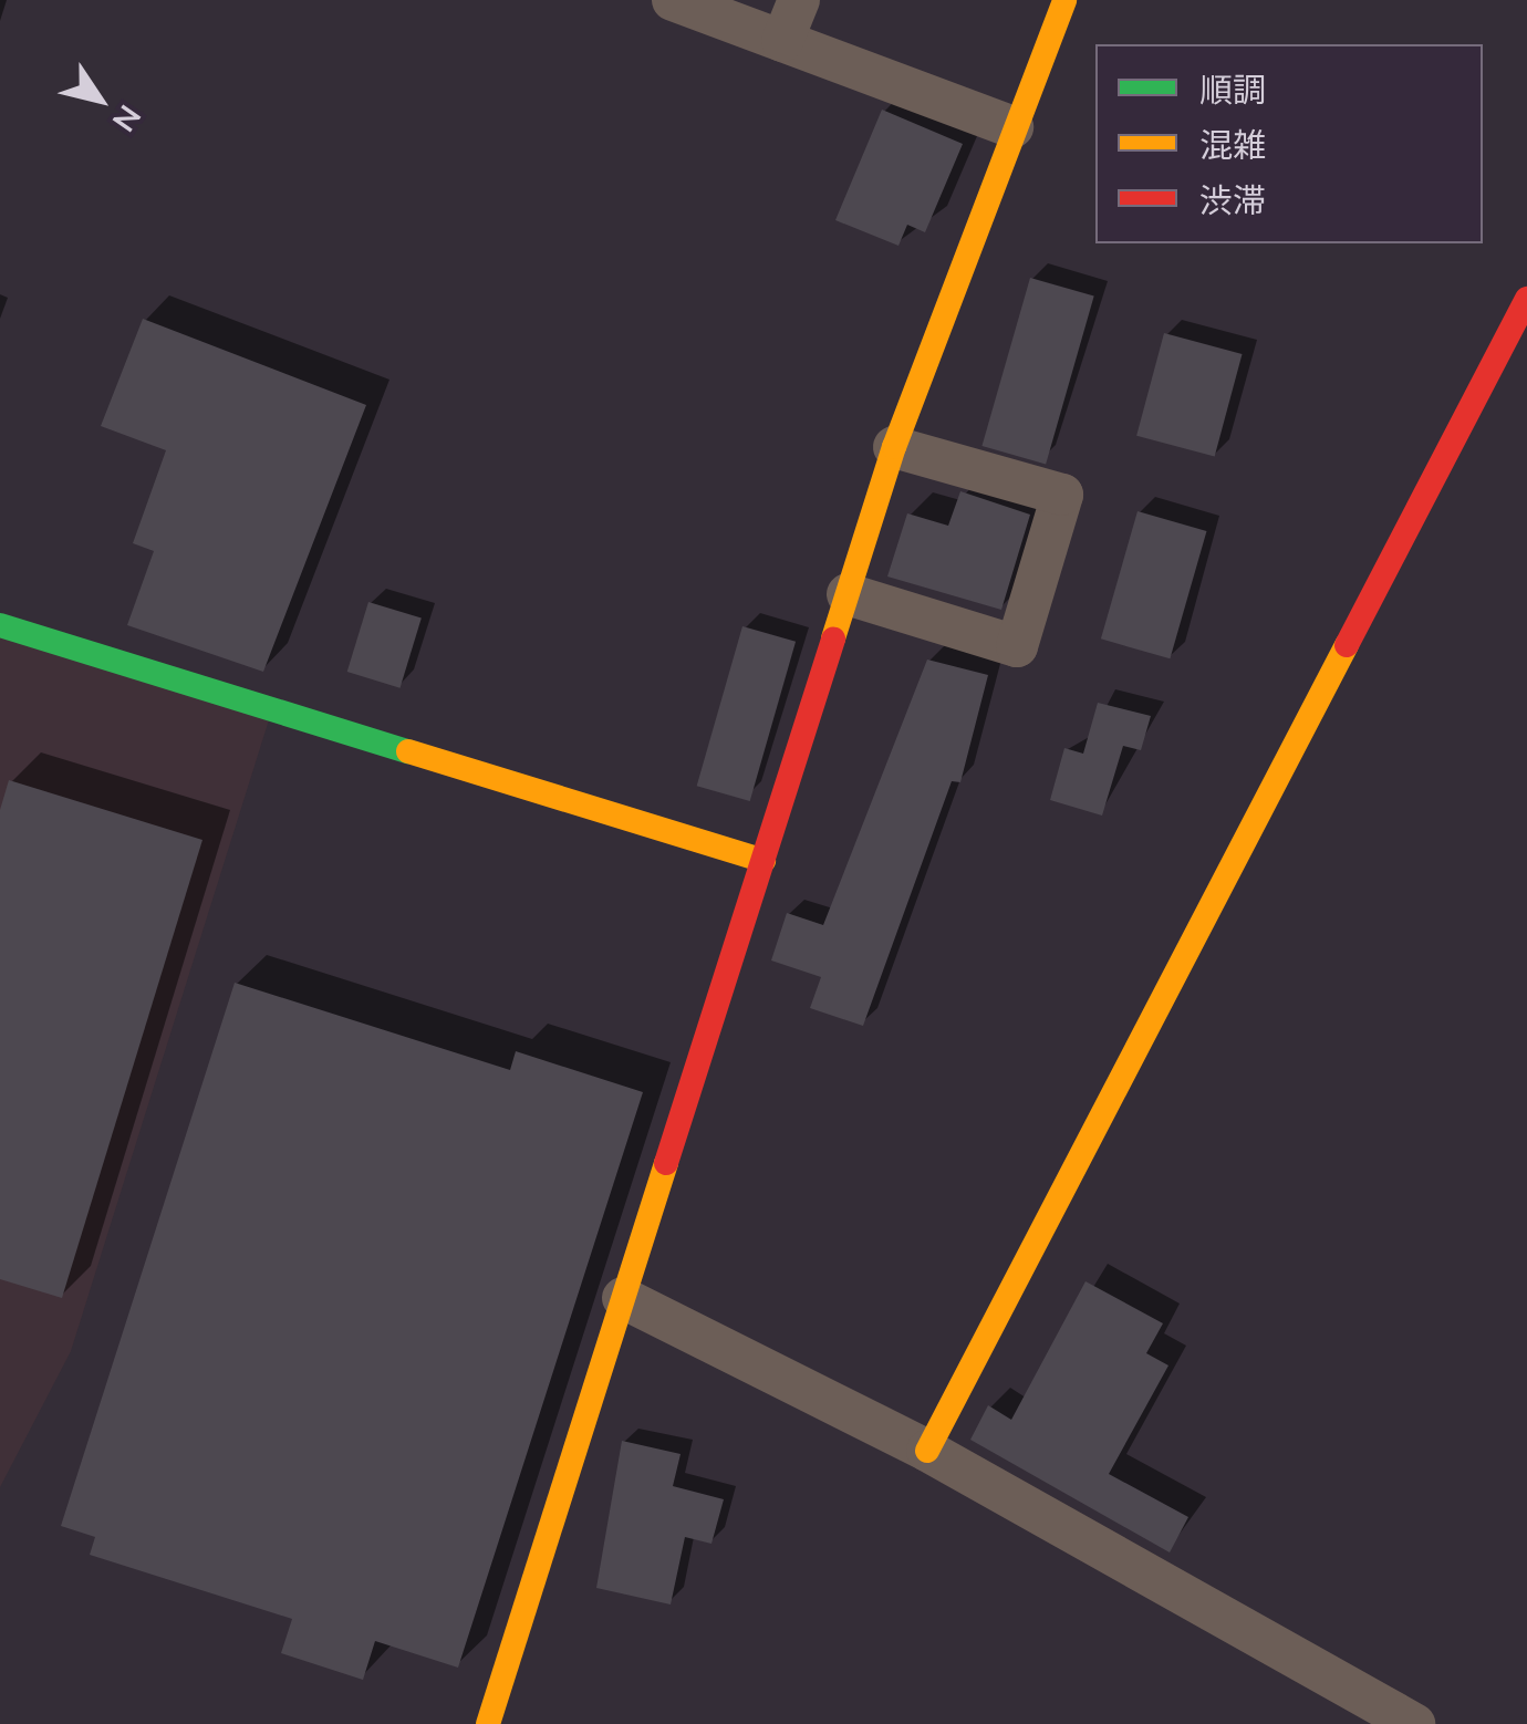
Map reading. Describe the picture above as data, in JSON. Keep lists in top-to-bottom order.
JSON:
{
  "legend": ["順調", "混雑", "渋滞"],
  "north": "bottom right"
}
